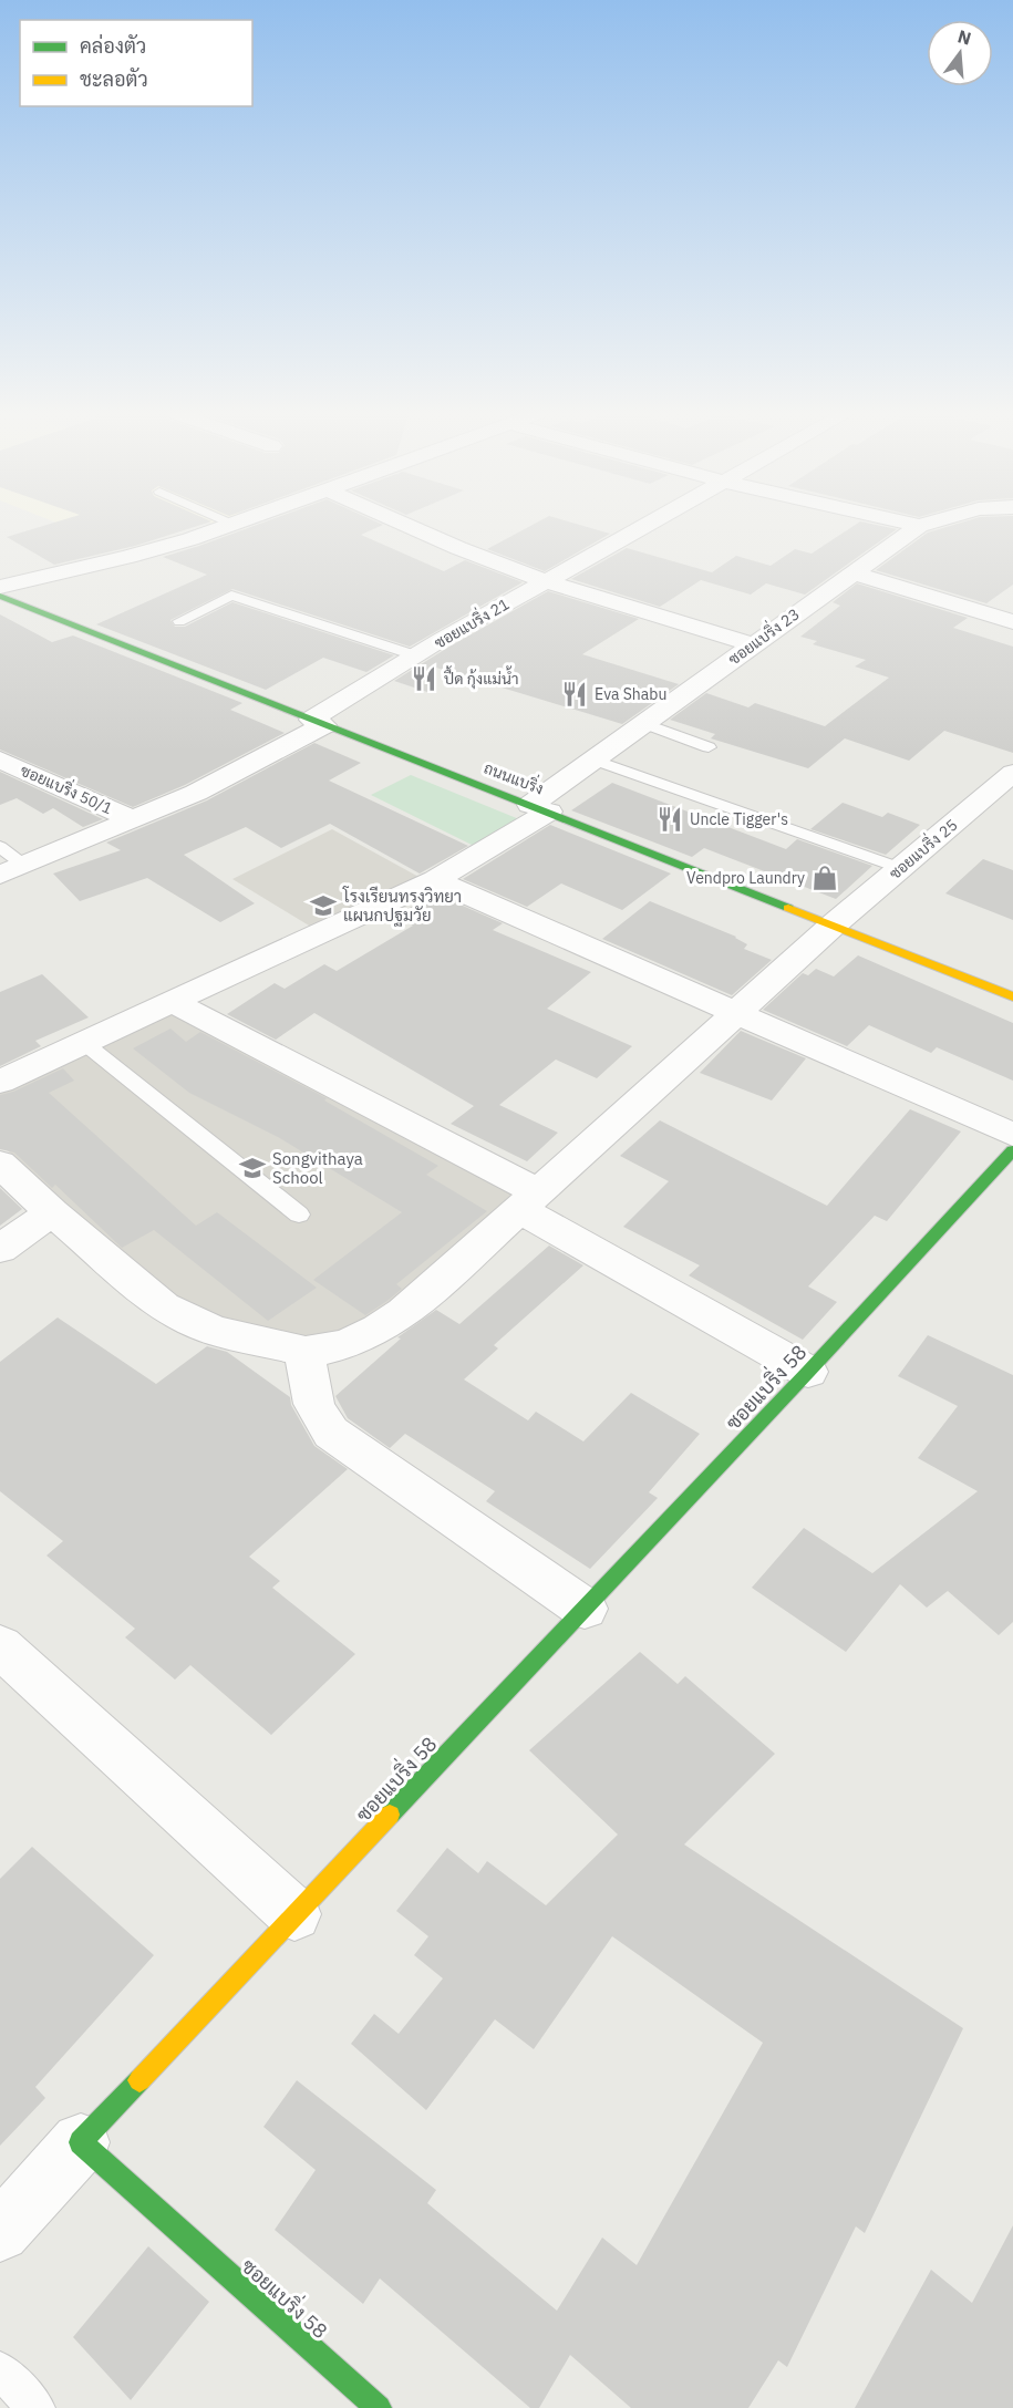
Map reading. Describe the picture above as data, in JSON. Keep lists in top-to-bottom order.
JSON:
{
  "streets": {
    "main road": ["ถนนแบริ่ง", "ซอยแบริ่ง 58"],
    "street": [
      "ซอยแบริ่ง 21",
      "ซอยแบริ่ง 23",
      "ซอยแบริ่ง 50/1",
      "ซอยแบริ่ง 25"
    ]
  },
  "crossings": [
    ["ซอยแบริ่ง 21", "ถนนแบริ่ง"],
    ["ซอยแบริ่ง 21", "ซอยแบริ่ง 50/1"],
    ["ซอยแบริ่ง 23", "ถนนแบริ่ง"],
    ["ถนนแบริ่ง", "ซอยแบริ่ง 25"]
  ],
  "places": {
    "restaurant": ["ปื้ด กุ้งแม่น้ำ", "Eva Shabu", "Uncle Tigger's"],
    "shop": ["Vendpro Laundry"],
    "school or university": ["โรงเรียนทรงวิทยา แผนกปฐมวัย", "Songvithaya School"]
  },
  "legend": ["คล่องตัว", "ชะลอตัว"],
  "north": "top"
}
